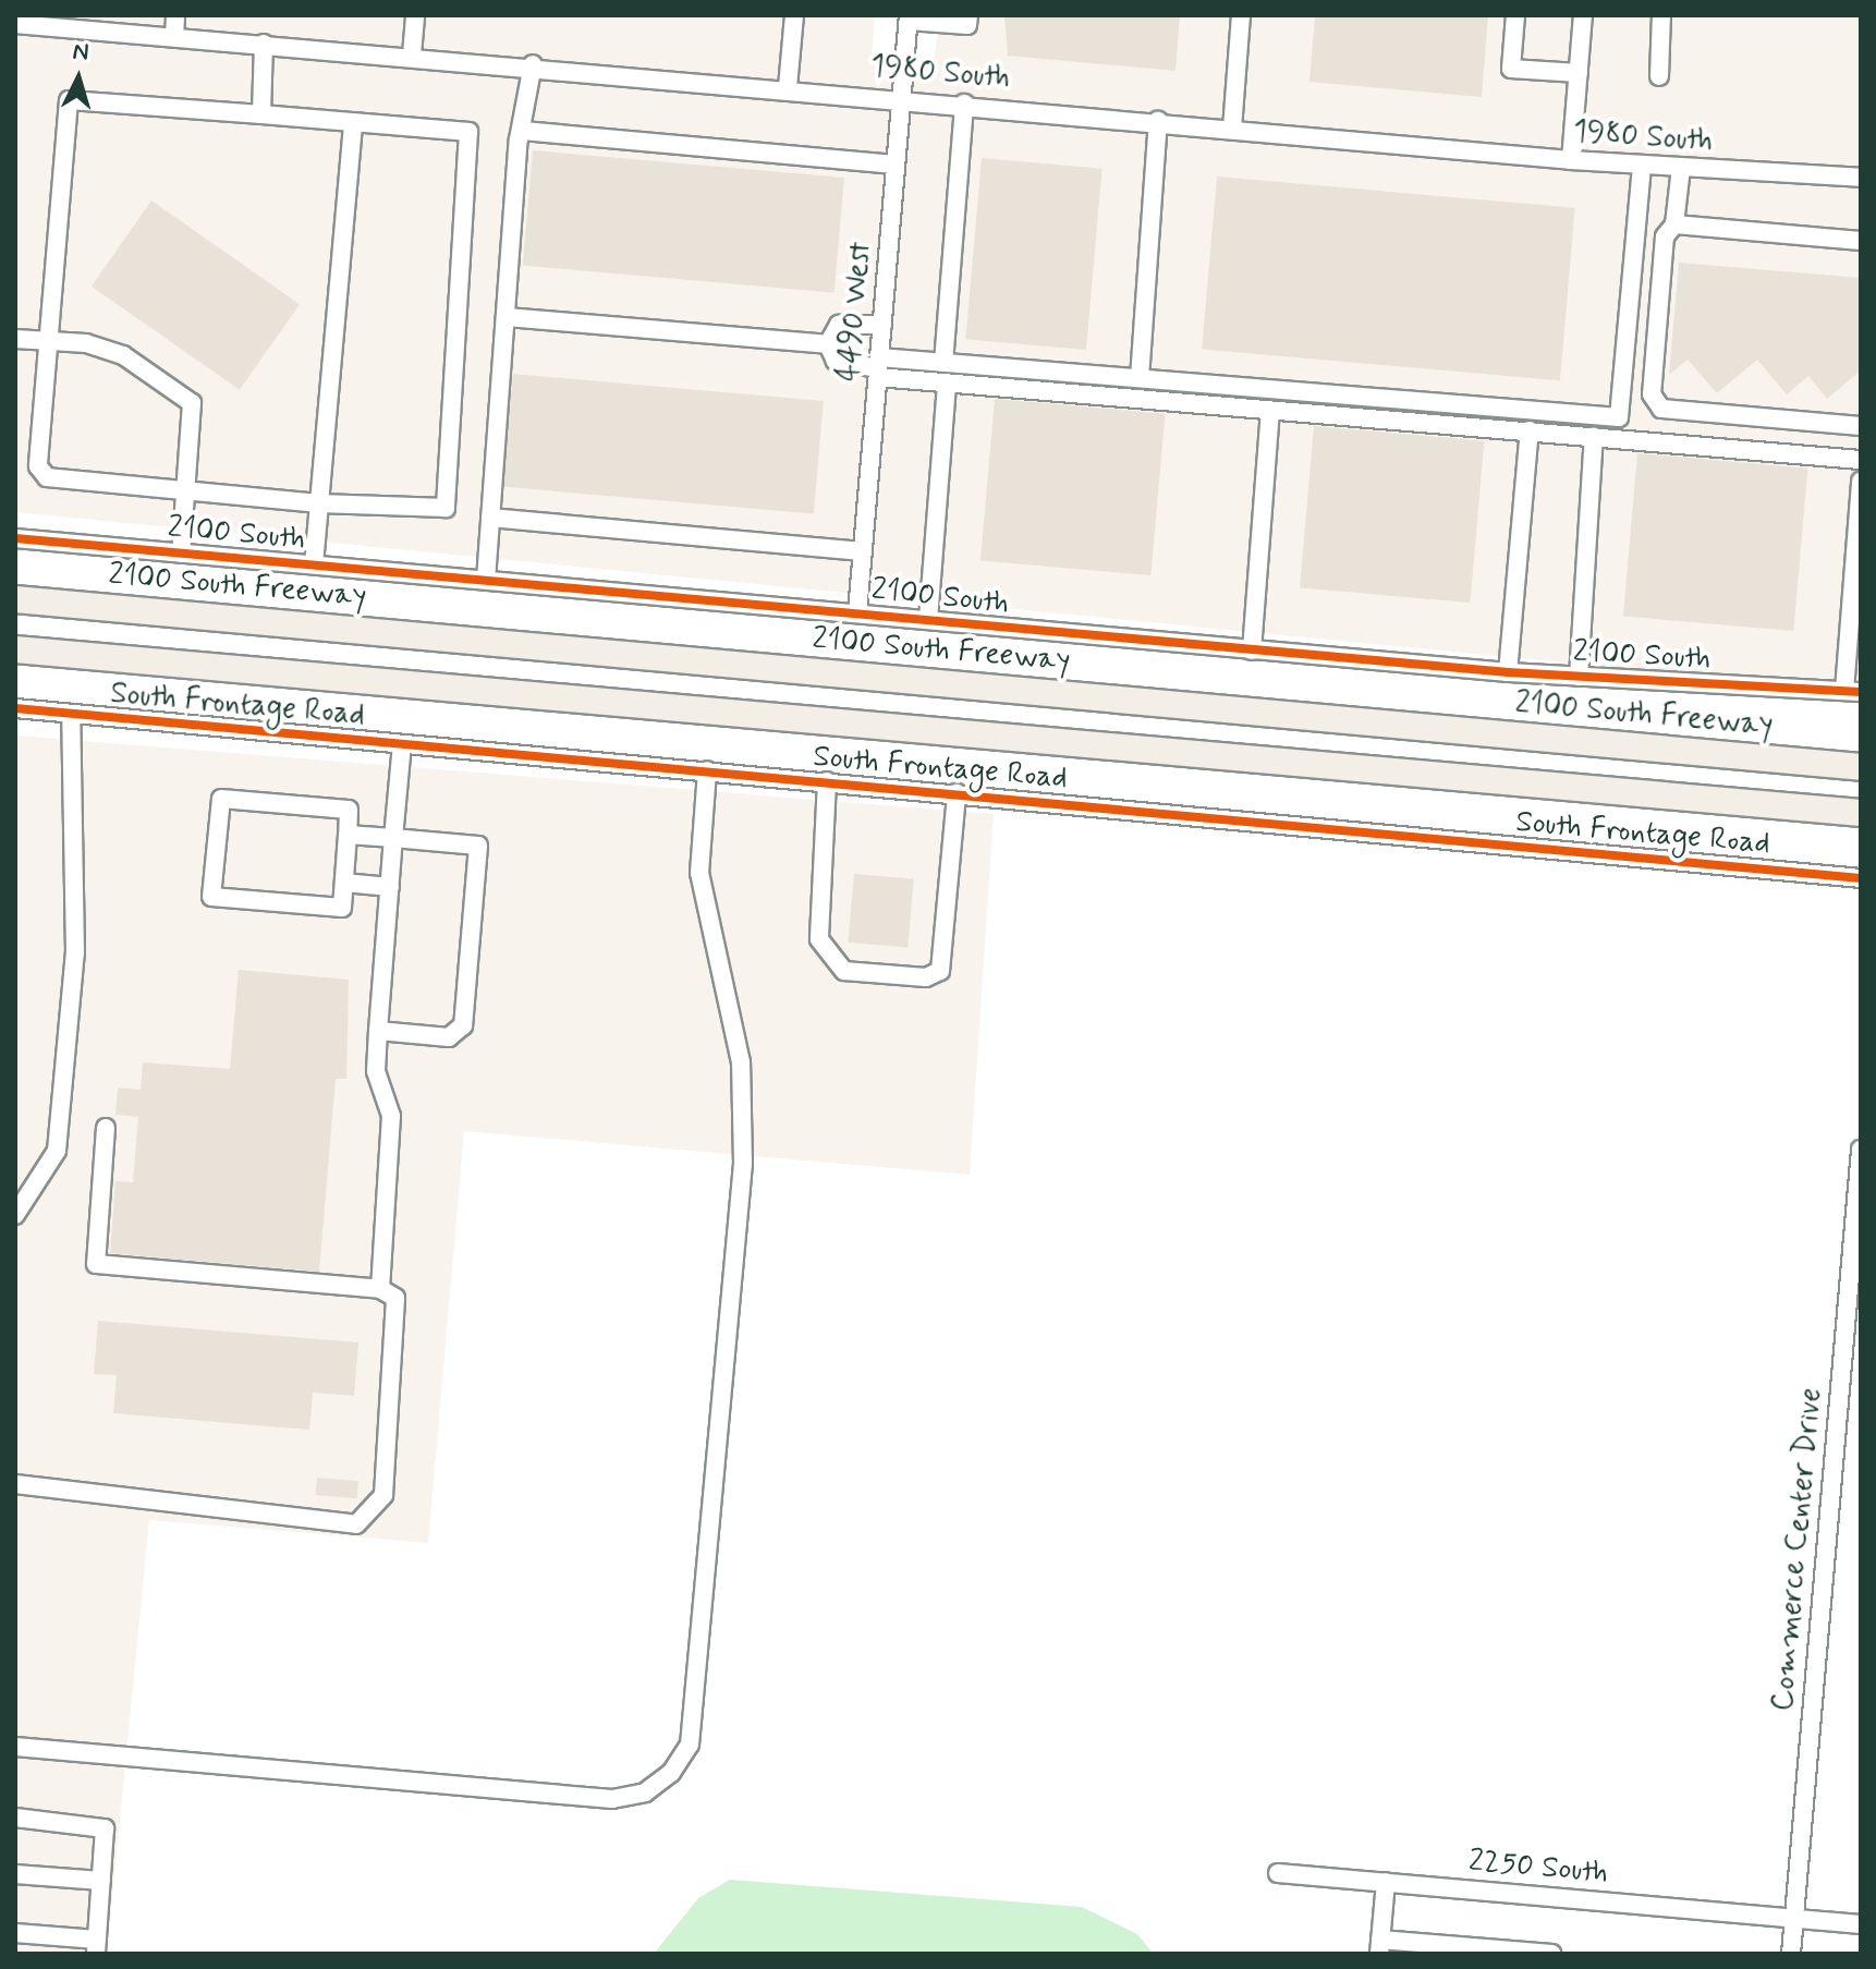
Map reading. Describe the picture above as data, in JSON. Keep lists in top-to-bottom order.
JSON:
{
  "streets": {
    "highway": ["2100 South Freeway"],
    "street": [
      "1980 South",
      "4490 West",
      "2100 South",
      "South Frontage Road",
      "Commerce Center Drive",
      "2250 South"
    ]
  },
  "crossings": [
    ["1980 South", "4490 West"],
    ["4490 West", "2100 South"],
    ["Commerce Center Drive", "2250 South"]
  ],
  "north": "top"
}
